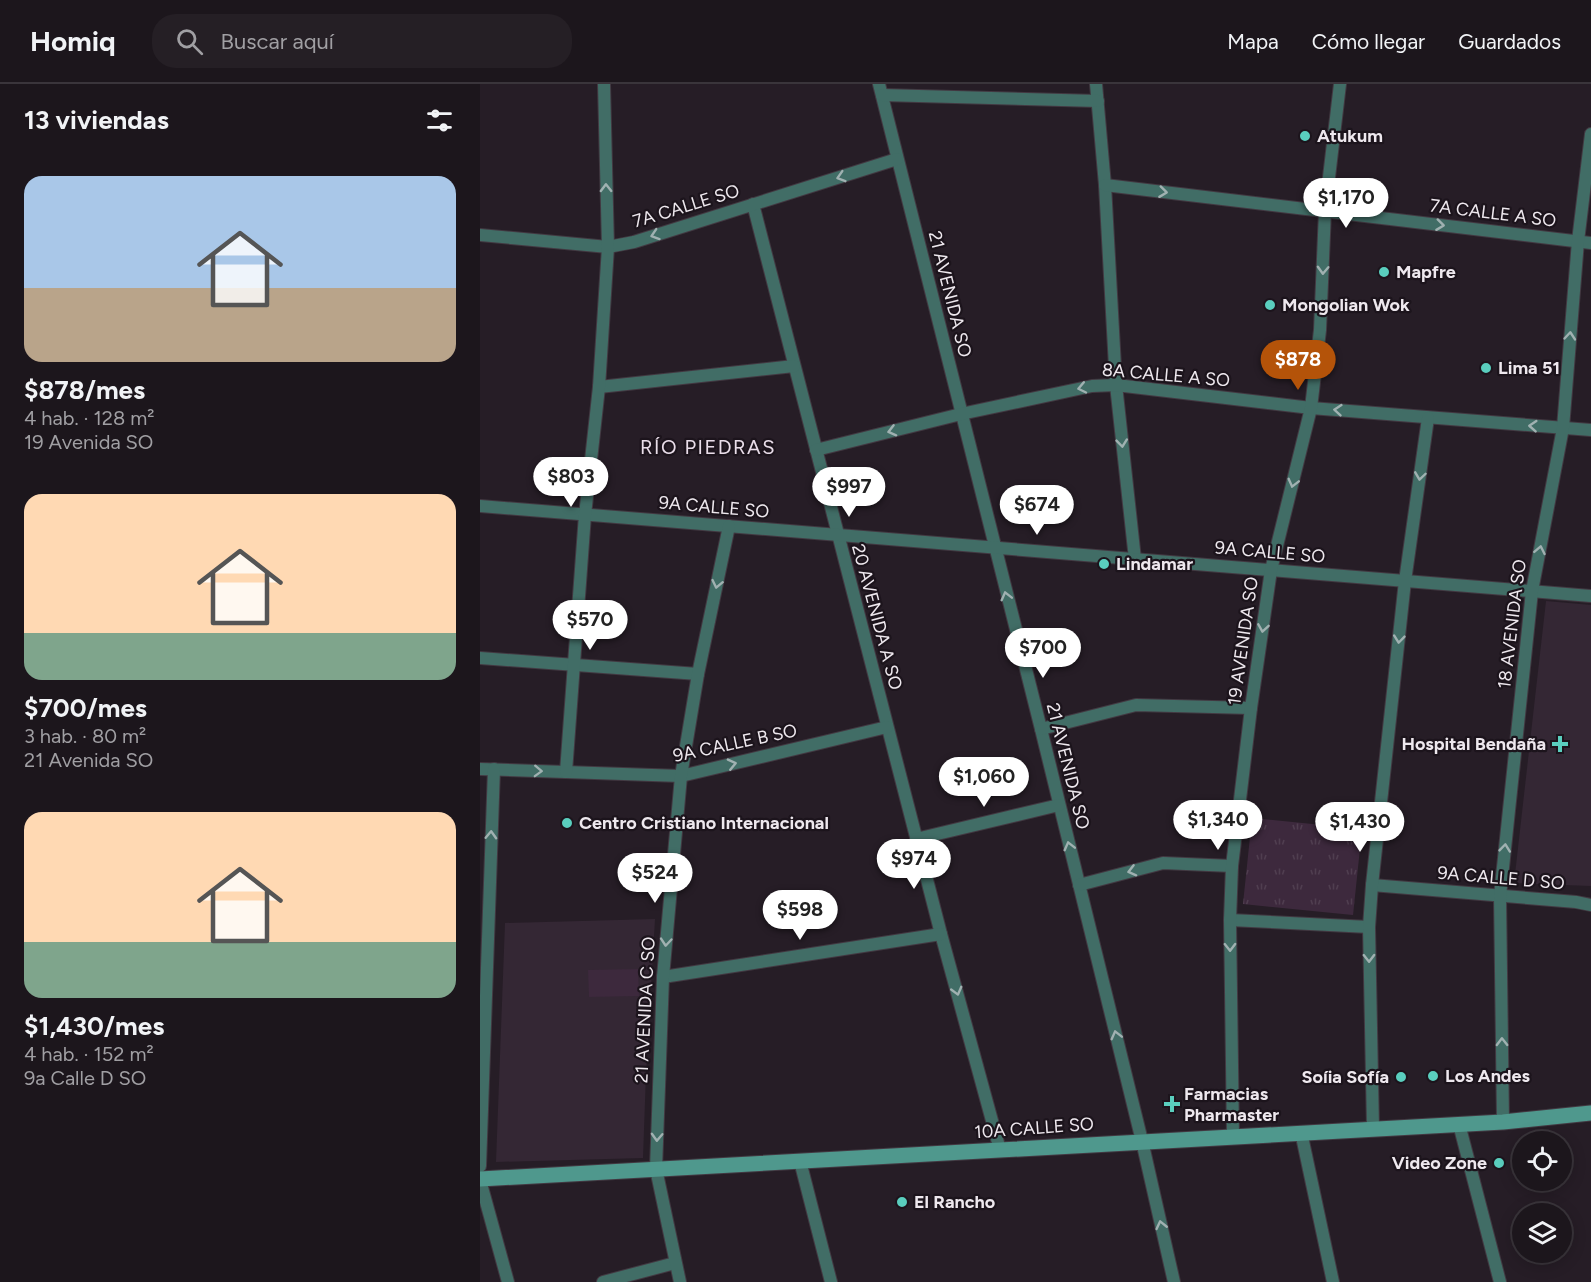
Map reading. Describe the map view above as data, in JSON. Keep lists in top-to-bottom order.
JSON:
{
  "streets": {
    "street": [
      "7A CALLE SO",
      "7A CALLE A SO",
      "21 AVENIDA SO",
      "8A CALLE A SO",
      "9A CALLE SO",
      "20 AVENIDA A SO",
      "18 AVENIDA SO",
      "19 AVENIDA SO",
      "9A CALLE B SO",
      "9A CALLE D SO",
      "21 AVENIDA C SO",
      "10A CALLE SO"
    ]
  },
  "crossings": [
    ["7A CALLE SO", "21 AVENIDA SO"],
    ["7A CALLE SO", "20 AVENIDA A SO"],
    ["7A CALLE A SO", "18 AVENIDA SO"],
    ["7A CALLE A SO", "19 AVENIDA SO"],
    ["21 AVENIDA SO", "8A CALLE A SO"],
    ["21 AVENIDA SO", "9A CALLE SO"],
    ["21 AVENIDA SO", "10A CALLE SO"],
    ["8A CALLE A SO", "20 AVENIDA A SO"],
    ["8A CALLE A SO", "18 AVENIDA SO"],
    ["8A CALLE A SO", "19 AVENIDA SO"],
    ["9A CALLE SO", "20 AVENIDA A SO"],
    ["9A CALLE SO", "18 AVENIDA SO"],
    ["9A CALLE SO", "19 AVENIDA SO"],
    ["9A CALLE SO", "21 AVENIDA C SO"],
    ["20 AVENIDA A SO", "9A CALLE B SO"],
    ["18 AVENIDA SO", "9A CALLE D SO"],
    ["18 AVENIDA SO", "10A CALLE SO"],
    ["19 AVENIDA SO", "10A CALLE SO"],
    ["9A CALLE B SO", "21 AVENIDA C SO"],
    ["21 AVENIDA C SO", "10A CALLE SO"]
  ],
  "one_way": [
    "7A CALLE SO",
    "7A CALLE A SO",
    "21 AVENIDA SO",
    "8A CALLE A SO",
    "18 AVENIDA SO",
    "19 AVENIDA SO",
    "9A CALLE B SO",
    "21 AVENIDA C SO"
  ],
  "districts": ["RÍO PIEDRAS"],
  "places": {
    "other": [
      "Atukum",
      "Mapfre",
      "Mongolian Wok",
      "Lima 51",
      "Lindamar",
      "Centro Cristiano Internacional",
      "Los Andes",
      "Soíia Sofía",
      "Video Zone",
      "El Rancho"
    ],
    "health": ["Hospital Bendaña", "Farmacias Pharmaster"]
  },
  "page": {
    "header": "Homiq",
    "search": "Buscar aquí",
    "nav": ["Mapa", "Cómo llegar", "Guardados"],
    "heading": "13 viviendas",
    "list": [
      {
        "name": "$878/mes",
        "note": "4 hab. · 128 m² · 19 Avenida SO"
      },
      {
        "name": "$700/mes",
        "note": "3 hab. · 80 m² · 21 Avenida SO"
      },
      {
        "name": "$1,430/mes",
        "note": "4 hab. · 152 m² · 9a Calle D SO"
      }
    ],
    "price": [
      "$1,170",
      "$878",
      "$803",
      "$997",
      "$674",
      "$570",
      "$700",
      "$1,060",
      "$1,340",
      "$1,430",
      "$974",
      "$524",
      "$598"
    ]
  }
}
